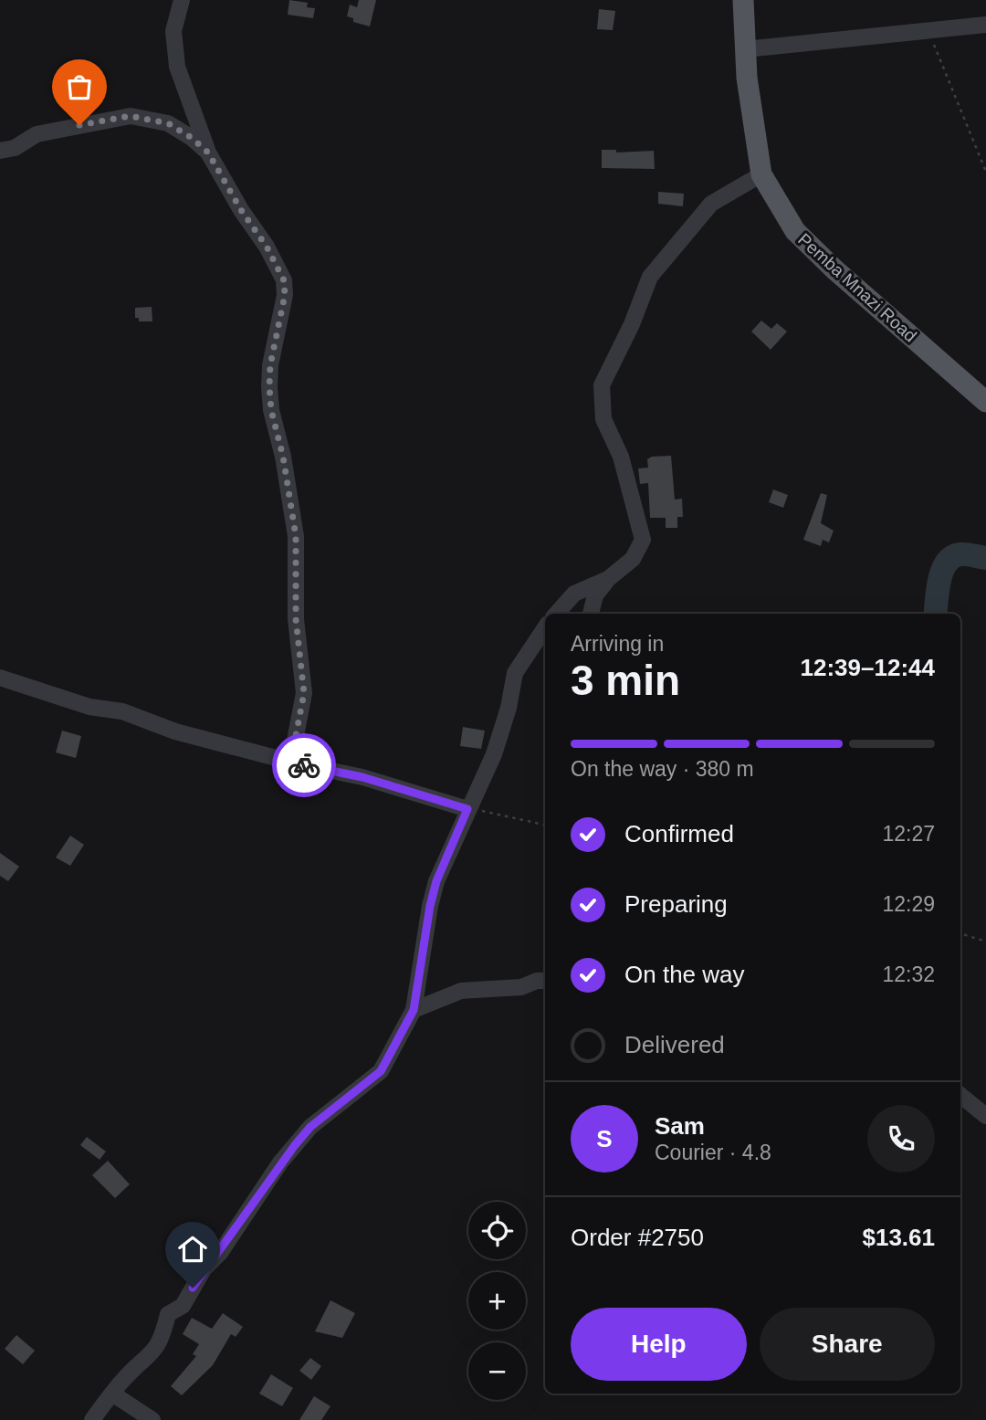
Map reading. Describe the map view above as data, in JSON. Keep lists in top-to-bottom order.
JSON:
{
  "streets": {
    "main road": ["Pemba Mnazi Road"]
  },
  "page": {
    "heading": ["3 min", "Arriving in", "12:39–12:44"],
    "panel": [
      "Sam",
      "Courier · 4.8",
      "Order #2750",
      "$13.61"
    ],
    "bar": "On the way · 380 m",
    "list": [
      ["Confirmed", "12:27"],
      ["Preparing", "12:29"],
      ["On the way", "12:32"],
      "Delivered"
    ],
    "round": "S",
    "map_buttons": ["+", "−"],
    "buttons": ["Help", "Share"]
  }
}
